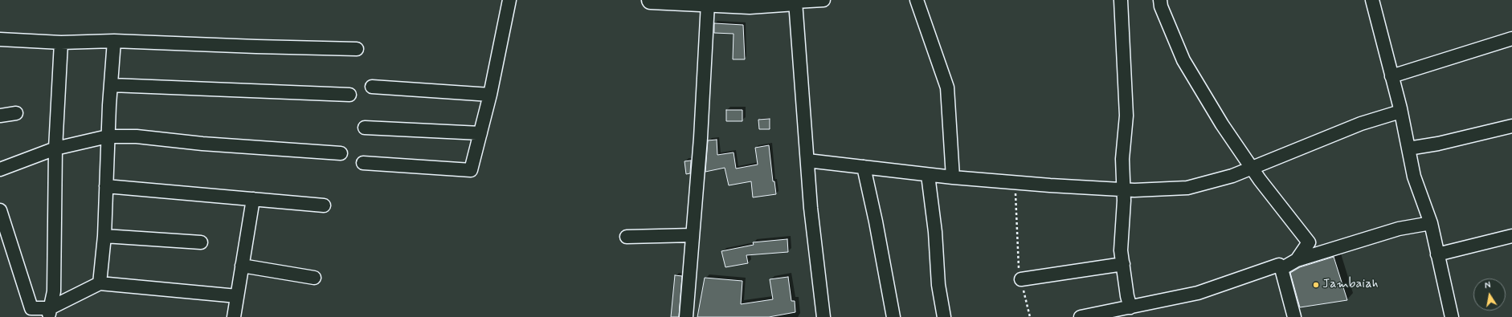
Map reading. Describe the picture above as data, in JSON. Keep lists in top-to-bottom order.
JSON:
{
  "places": ["Jambaiah"],
  "north": "top"
}
